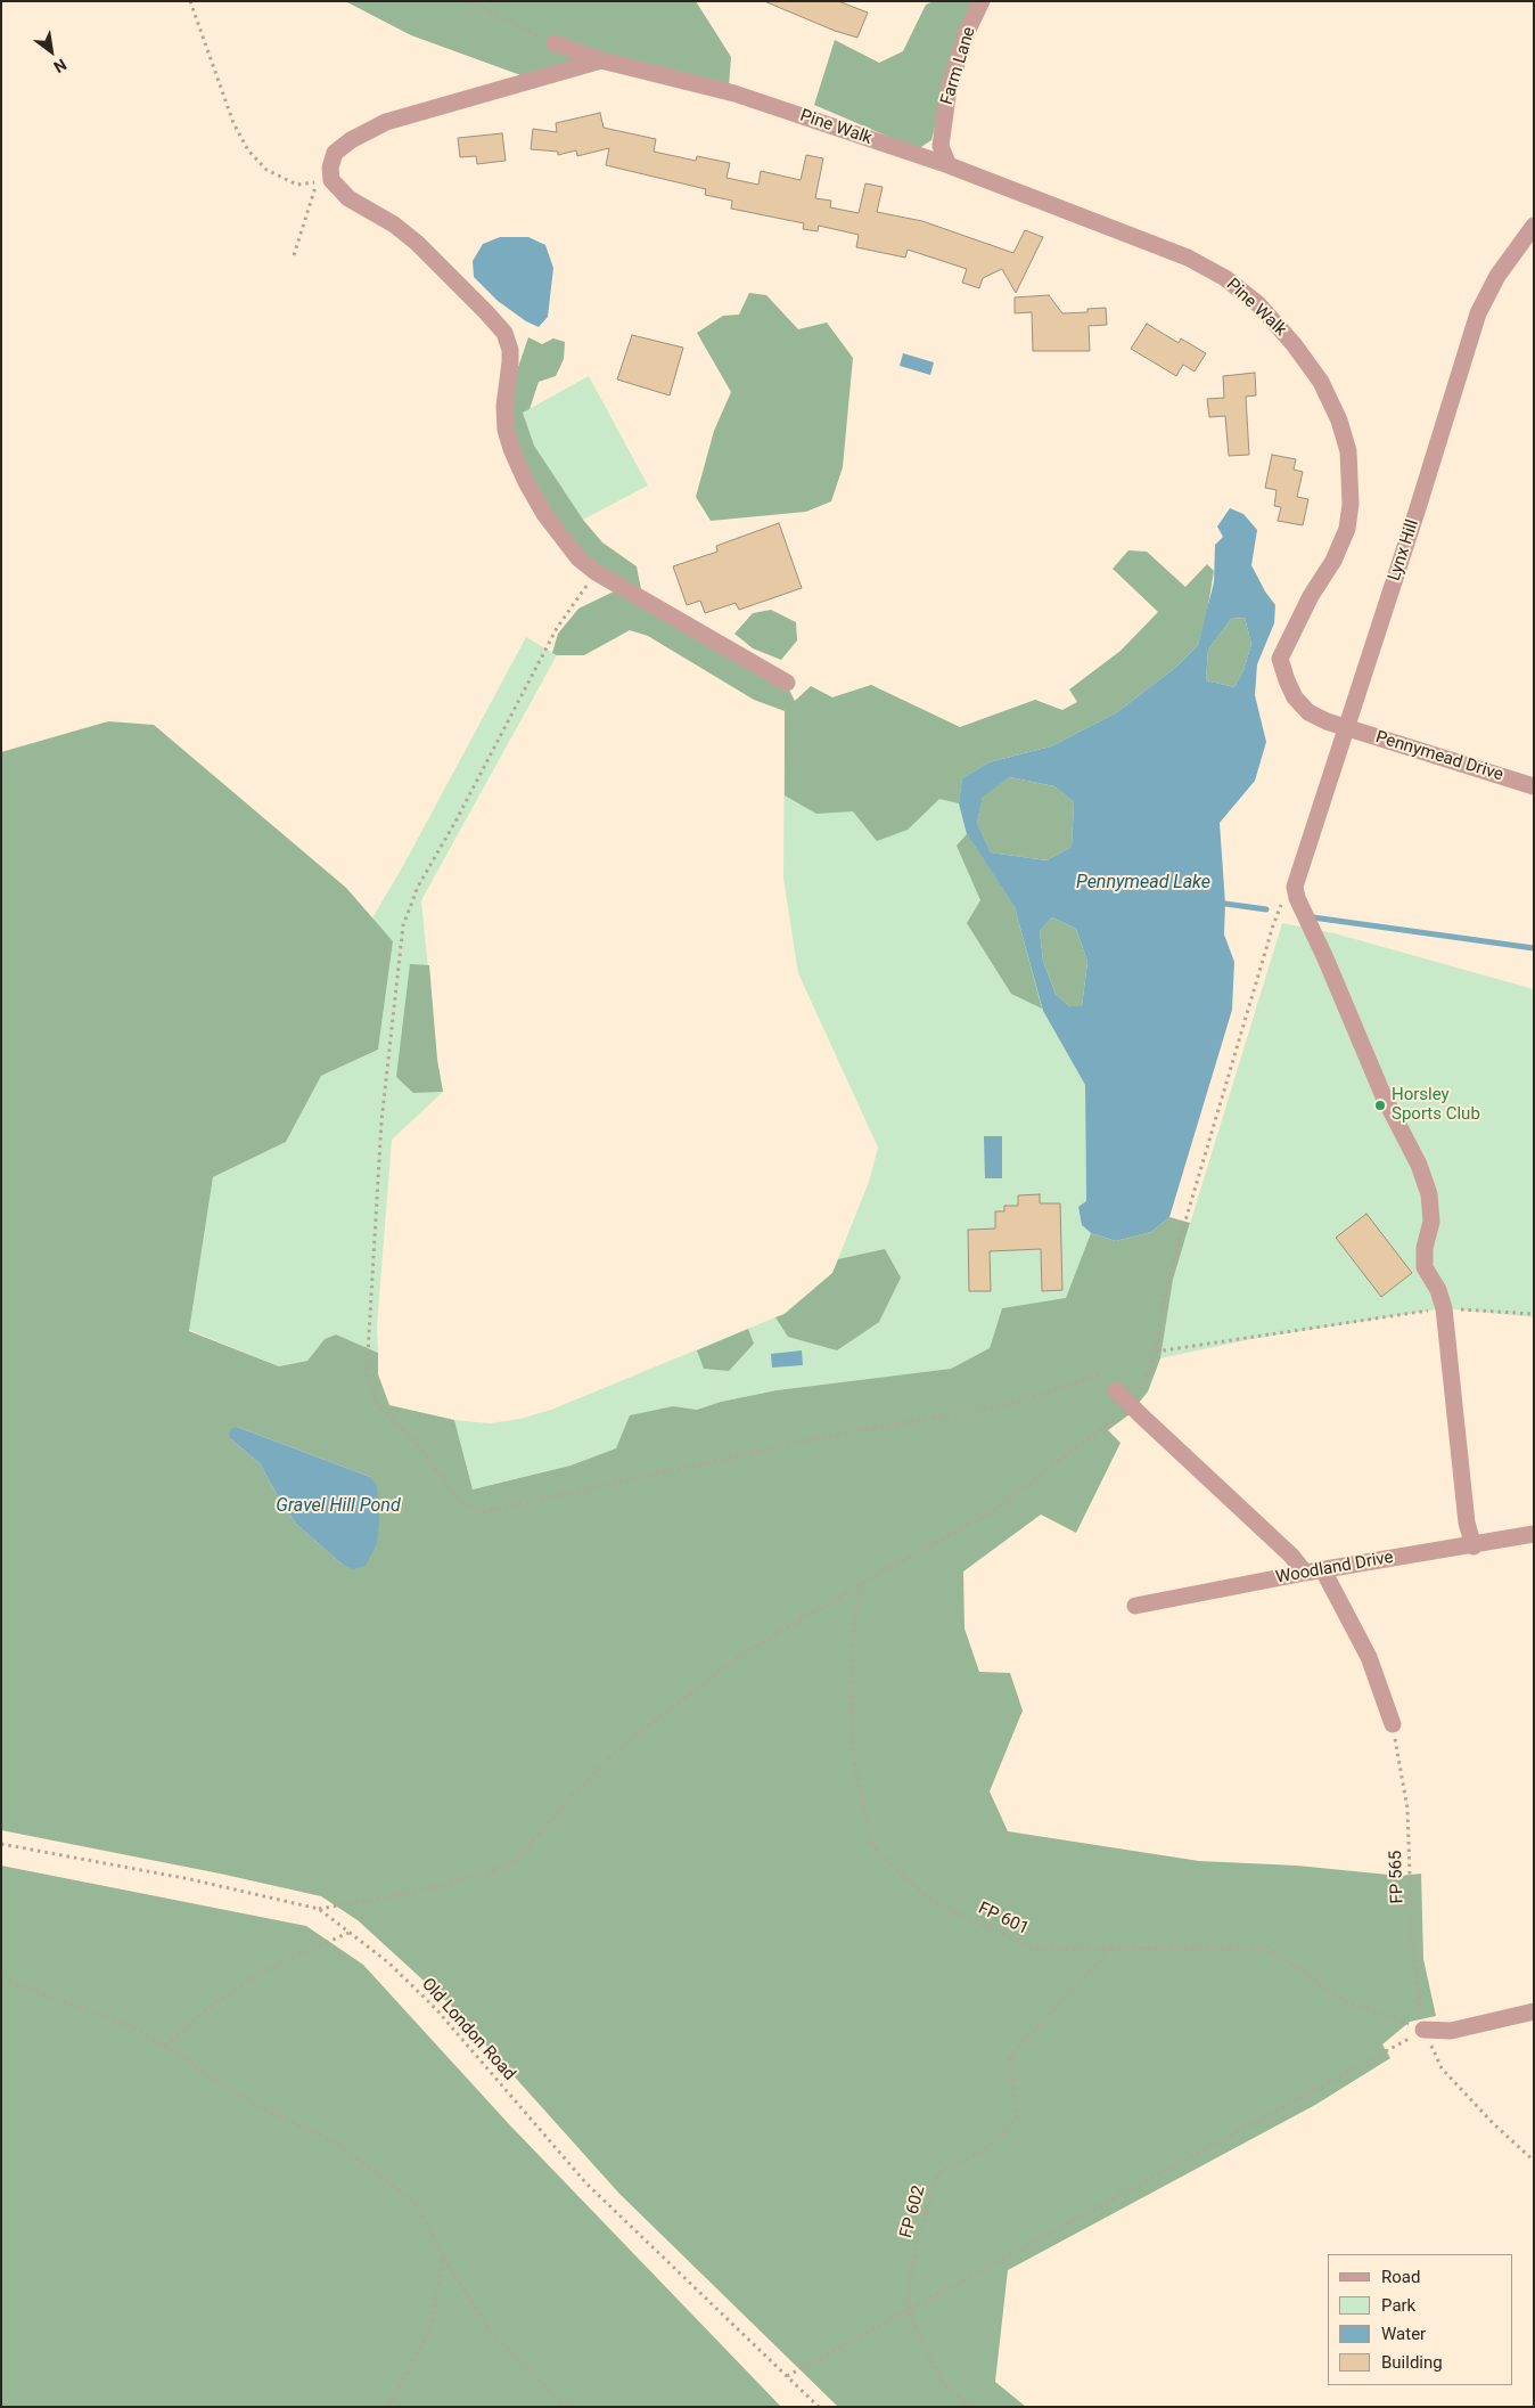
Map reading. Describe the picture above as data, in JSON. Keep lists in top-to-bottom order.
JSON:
{
  "streets": {
    "street": [
      "Farm Lane",
      "Pine Walk",
      "Lynx Hill",
      "Pennymead Drive",
      "Woodland Drive"
    ],
    "path": [
      "FP 565",
      "FP 601",
      "Old London Road",
      "FP 602"
    ]
  },
  "crossings": [
    ["Farm Lane", "Pine Walk"],
    ["Pine Walk", "Lynx Hill"],
    ["Pine Walk", "Pennymead Drive"],
    ["Lynx Hill", "Pennymead Drive"],
    ["FP 565", "FP 601"],
    ["FP 601", "FP 602"]
  ],
  "water": ["Pennymead Lake", "Gravel Hill Pond"],
  "places": ["Horsley Sports Club"],
  "legend": [
    "Road",
    "Park",
    "Water",
    "Building"
  ],
  "north": "bottom right"
}
